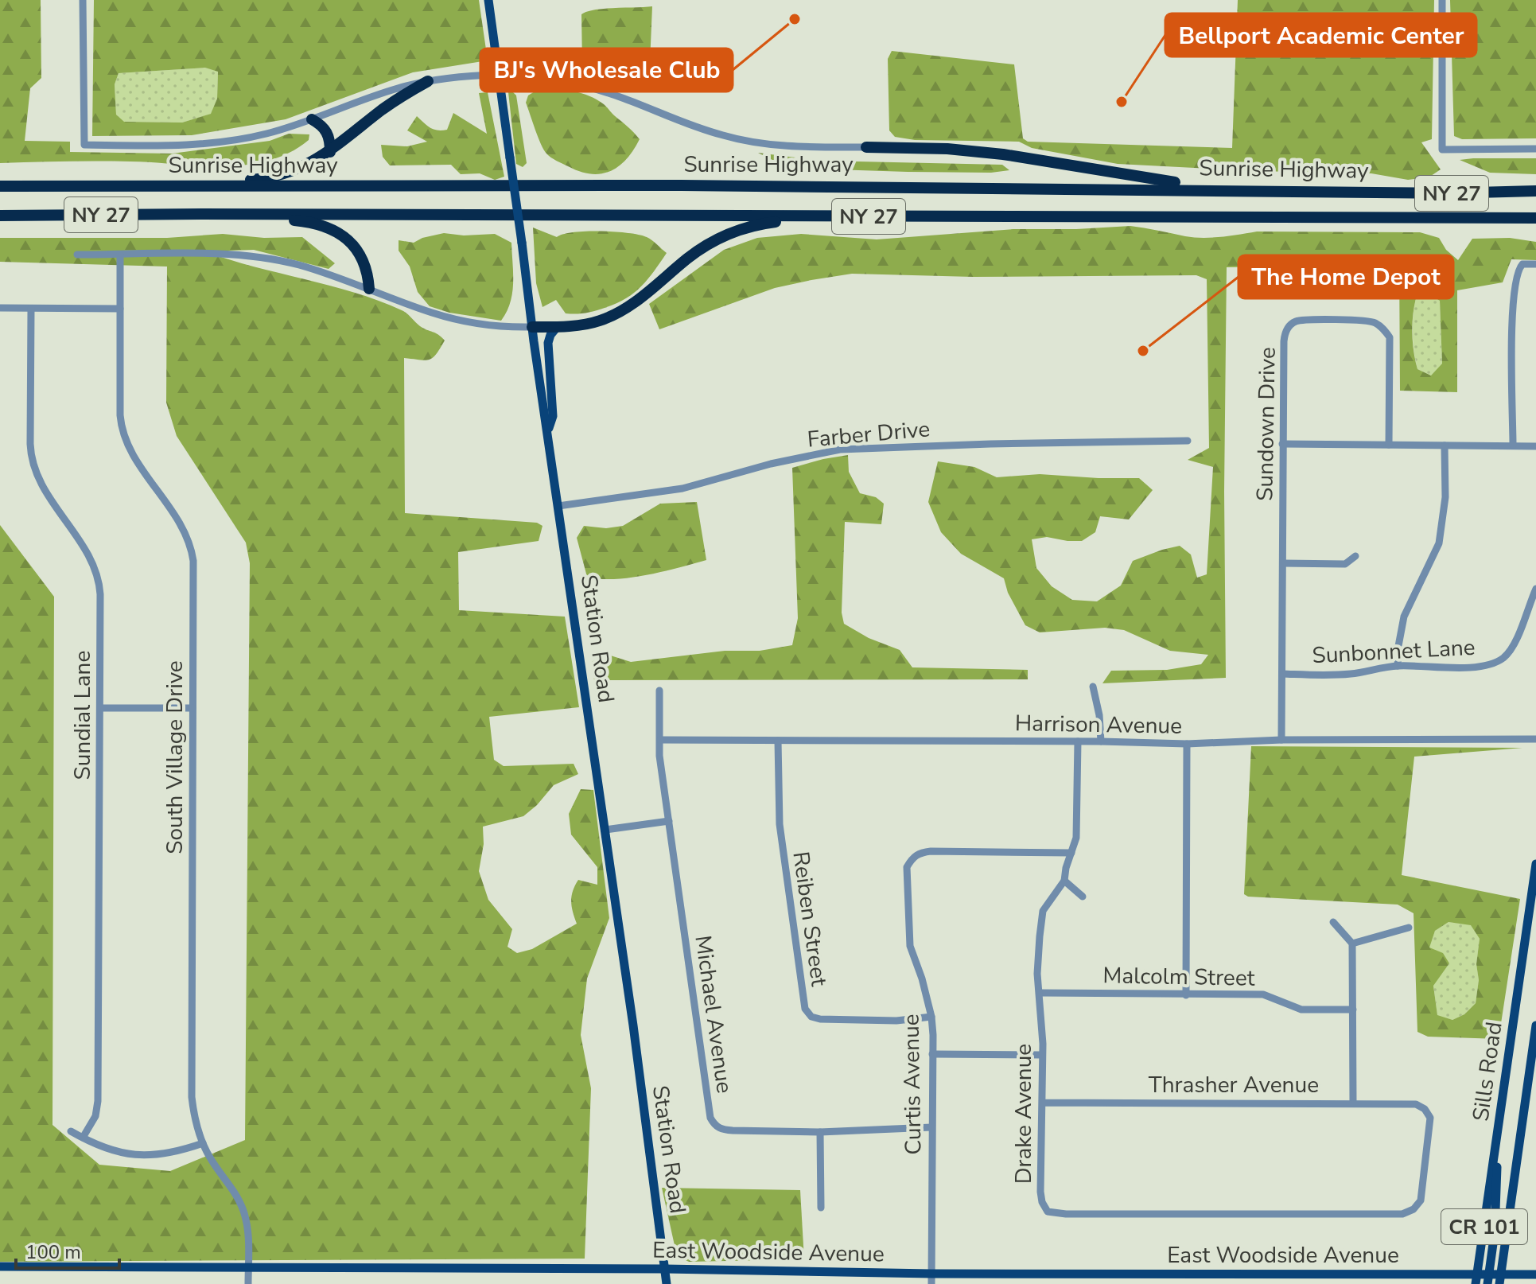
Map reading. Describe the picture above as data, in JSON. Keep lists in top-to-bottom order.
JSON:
{
  "streets": {
    "highway": ["Sunrise Highway", "NY 27"],
    "main road": [
      "Station Road",
      "Sills Road",
      "CR 101",
      "East Woodside Avenue"
    ],
    "street": [
      "Sundown Drive",
      "Farber Drive",
      "Sunbonnet Lane",
      "Sundial Lane",
      "Harrison Avenue",
      "South Village Drive",
      "Reiben Street",
      "Malcolm Street",
      "Michael Avenue",
      "Curtis Avenue",
      "Thrasher Avenue",
      "Drake Avenue"
    ]
  },
  "crossings": [
    ["Sundown Drive", "Sunbonnet Lane"],
    ["Sundown Drive", "Harrison Avenue"],
    ["Farber Drive", "Station Road"],
    ["Station Road", "East Woodside Avenue"],
    ["Harrison Avenue", "Reiben Street"],
    ["Harrison Avenue", "Michael Avenue"],
    ["Harrison Avenue", "Drake Avenue"],
    ["South Village Drive", "East Woodside Avenue"],
    ["Reiben Street", "Curtis Avenue"],
    ["Malcolm Street", "Drake Avenue"],
    ["Michael Avenue", "Curtis Avenue"],
    ["Sills Road", "East Woodside Avenue"],
    ["Curtis Avenue", "Drake Avenue"],
    ["Curtis Avenue", "East Woodside Avenue"],
    ["Thrasher Avenue", "Drake Avenue"]
  ],
  "places": ["BJ's Wholesale Club", "Bellport Academic Center", "The Home Depot"],
  "scale_bar": "100 m"
}
